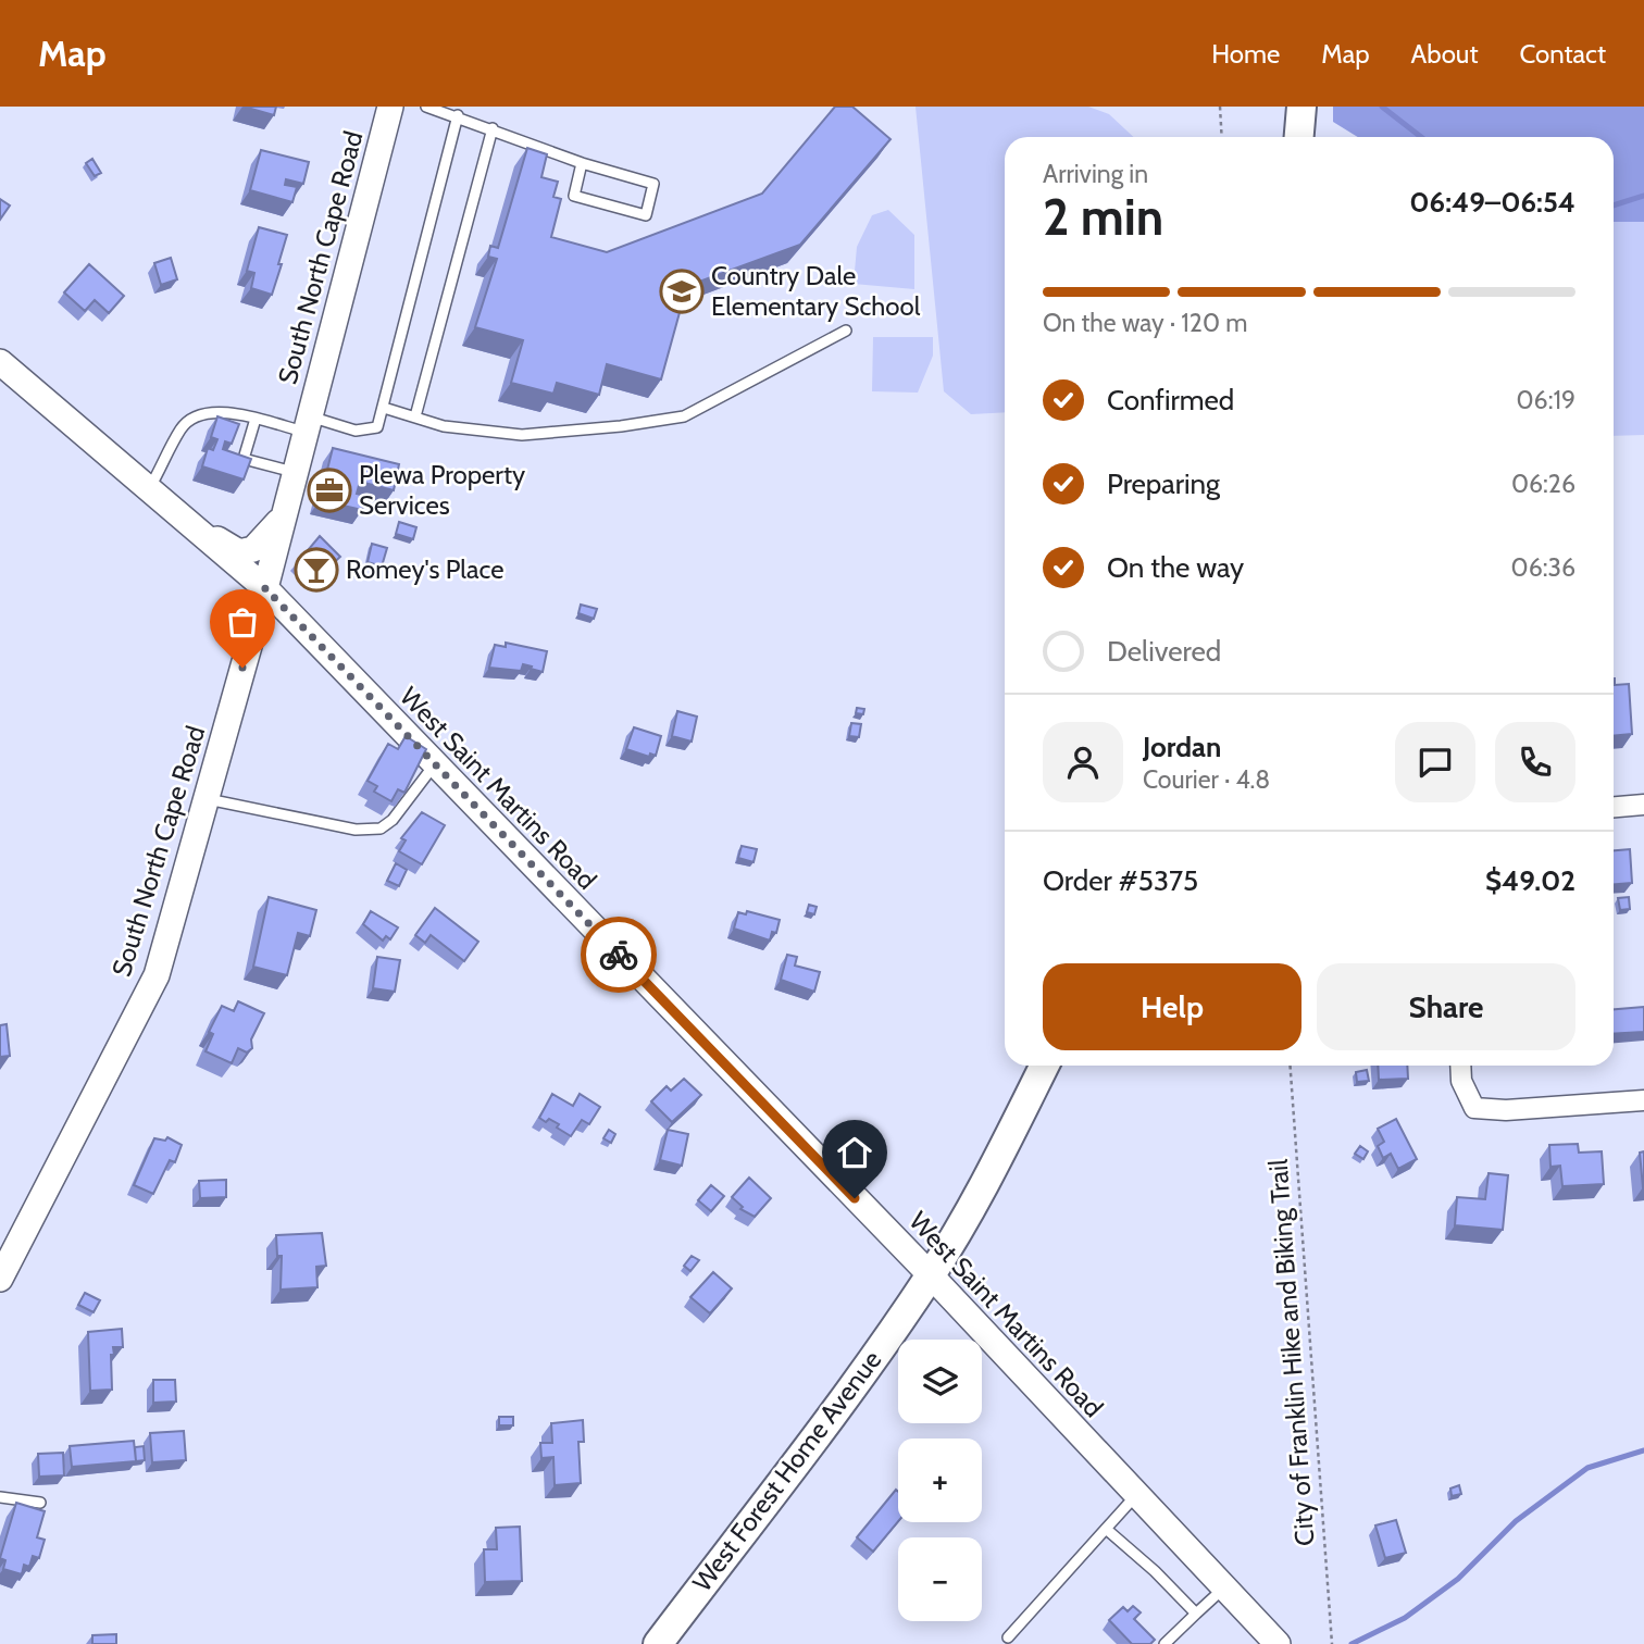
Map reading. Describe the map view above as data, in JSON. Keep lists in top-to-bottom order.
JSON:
{
  "streets": {
    "main road": ["West Forest Home Avenue"],
    "street": ["South North Cape Road", "West Saint Martins Road"],
    "path": ["City of Franklin Hike and Biking Trail"]
  },
  "crossings": [
    ["South North Cape Road", "West Saint Martins Road"],
    ["West Saint Martins Road", "West Forest Home Avenue"]
  ],
  "places": {
    "school or university": ["Country Dale Elementary School"],
    "office": ["Plewa Property Services"],
    "bar": ["Romey's Place"]
  },
  "page": {
    "header": "Map",
    "nav": [
      "Home",
      "Map",
      "About",
      "Contact"
    ],
    "heading": ["2 min", "Arriving in", "06:49–06:54"],
    "panel": [
      "Jordan",
      "Courier · 4.8",
      "Order #5375",
      "$49.02"
    ],
    "bar": "On the way · 120 m",
    "list": [
      ["Confirmed", "06:19"],
      ["Preparing", "06:26"],
      ["On the way", "06:36"],
      "Delivered"
    ],
    "buttons": ["Help", "Share"],
    "map_buttons": ["+", "−"]
  }
}
